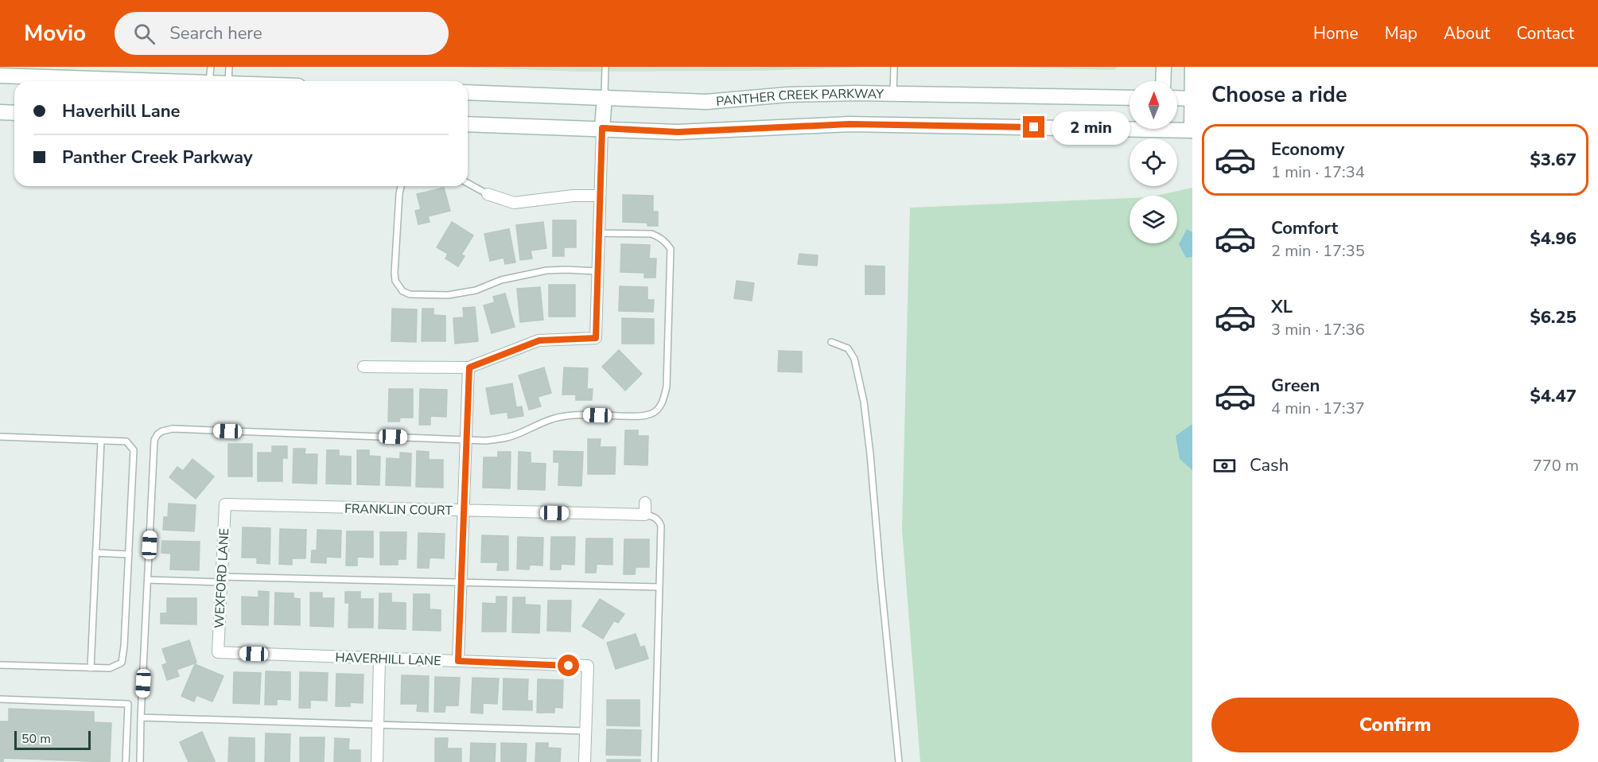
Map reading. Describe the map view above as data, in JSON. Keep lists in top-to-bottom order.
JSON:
{
  "streets": {
    "main road": ["PANTHER CREEK PARKWAY"],
    "street": ["FRANKLIN COURT", "WEXFORD LANE", "HAVERHILL LANE"]
  },
  "crossings": [
    ["FRANKLIN COURT", "WEXFORD LANE"],
    ["WEXFORD LANE", "HAVERHILL LANE"]
  ],
  "scale_bar": "50 m",
  "north": "top",
  "page": {
    "header": "Movio",
    "search": "Search here",
    "nav": [
      "Home",
      "Map",
      "About",
      "Contact"
    ],
    "heading": "Choose a ride",
    "banner": ["Haverhill Lane", "Panther Creek Parkway"],
    "bubble": "2 min",
    "list": [
      {
        "name": "Economy",
        "note": "1 min · 17:34",
        "value": "$3.67"
      },
      {
        "name": "Comfort",
        "note": "2 min · 17:35",
        "value": "$4.96"
      },
      {
        "name": "XL",
        "note": "3 min · 17:36",
        "value": "$6.25"
      },
      {
        "name": "Green",
        "note": "4 min · 17:37",
        "value": "$4.47"
      }
    ],
    "pay": ["Cash", "770 m"],
    "buttons": "Confirm",
    "scale": "50 m"
  }
}
